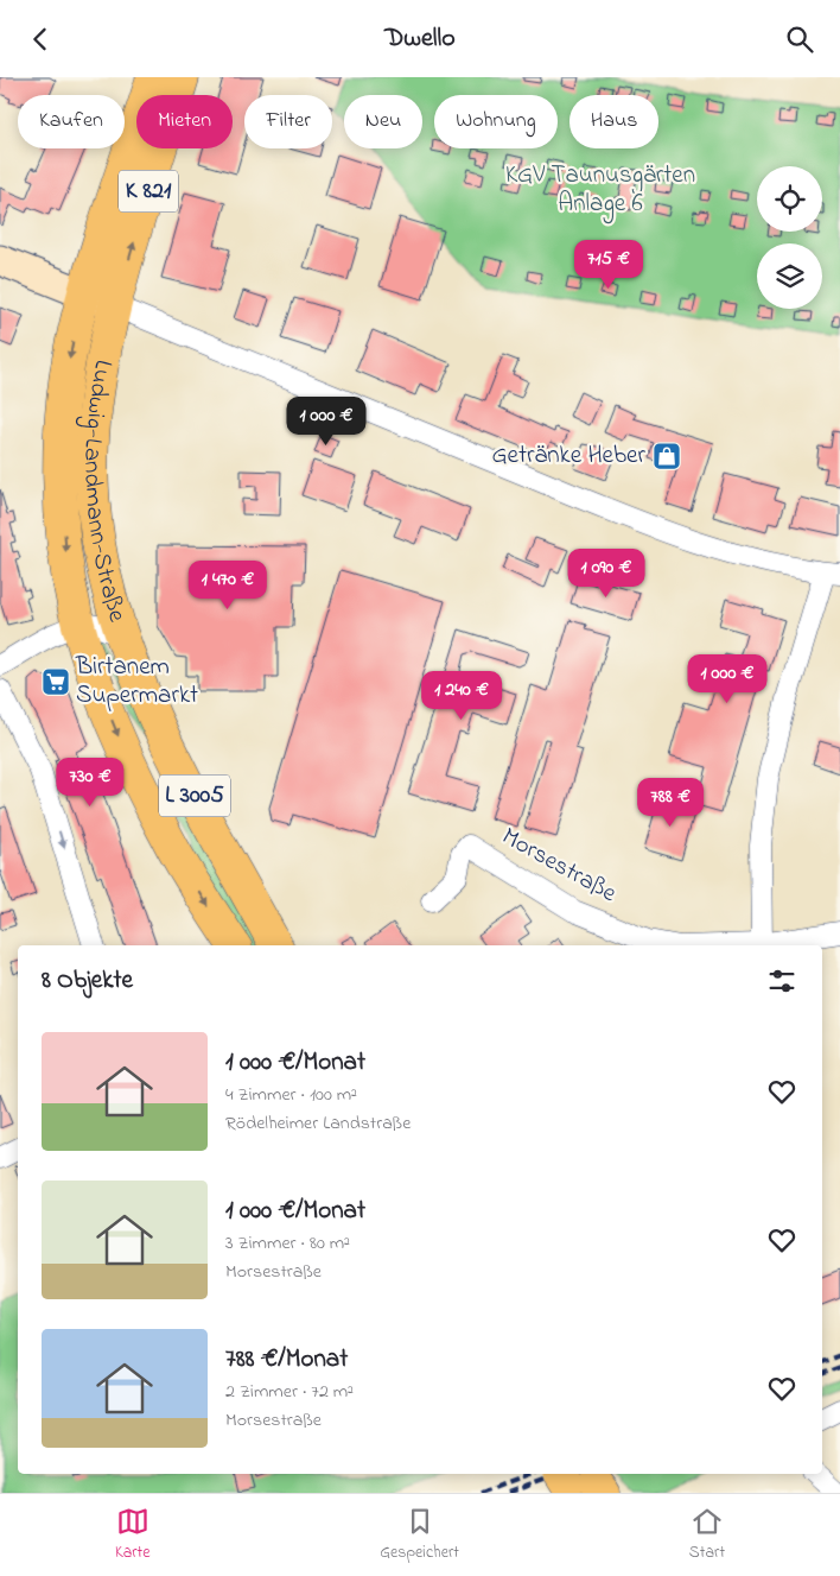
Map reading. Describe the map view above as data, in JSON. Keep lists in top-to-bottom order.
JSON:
{
  "streets": {
    "main road": ["K 821", "Ludwig-Landmann-Straße", "L 3005"],
    "street": ["Morsestraße"]
  },
  "parks": ["KGV Taunusgärten Anlage 6"],
  "places": {
    "shop": ["Getränke Heber"],
    "supermarket": ["Birtanem Supermarkt"]
  },
  "page": {
    "header": "Dwello",
    "chip": [
      "Kaufen",
      "Mieten",
      "Filter",
      "Neu",
      "Wohnung",
      "Haus"
    ],
    "price": [
      "715 €",
      "1 000 €",
      "1 090 €",
      "1 470 €",
      "1 000 €",
      "1 240 €",
      "730 €",
      "788 €"
    ],
    "heading": "8 Objekte",
    "list": [
      {
        "name": "1 000 €/Monat",
        "note": "4 Zimmer · 100 m² · Rödelheimer Landstraße"
      },
      {
        "name": "1 000 €/Monat",
        "note": "3 Zimmer · 80 m² · Morsestraße"
      },
      {
        "name": "788 €/Monat",
        "note": "2 Zimmer · 72 m² · Morsestraße"
      }
    ],
    "tabs": ["Karte", "Gespeichert", "Start"]
  }
}
